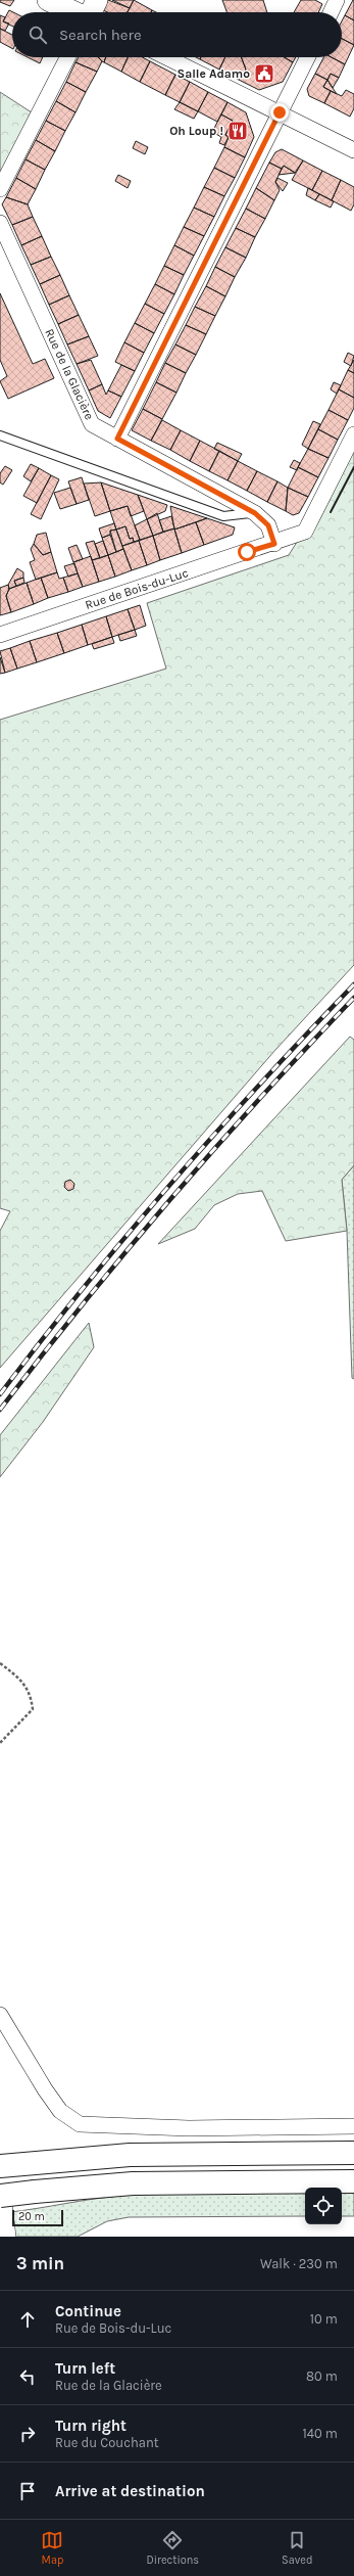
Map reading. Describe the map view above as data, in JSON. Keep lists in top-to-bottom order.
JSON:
{
  "streets": {
    "street": ["Rue de la Glacière", "Rue de Bois-du-Luc"]
  },
  "crossings": [
    ["Rue de la Glacière", "Rue de Bois-du-Luc"]
  ],
  "places": {
    "public building": ["Salle Adamo"],
    "restaurant": ["Oh Loup !"]
  },
  "scale_bar": "20 m",
  "page": {
    "search": "Search here",
    "scale": "20 m",
    "heading": ["3 min", "Walk · 230 m"],
    "list": [
      ["Continue", "Rue de Bois-du-Luc", "10 m"],
      ["Turn left", "Rue de la Glacière", "80 m"],
      ["Turn right", "Rue du Couchant", "140 m"],
      "Arrive at destination"
    ],
    "nav": ["Map", "Directions", "Saved"]
  }
}
